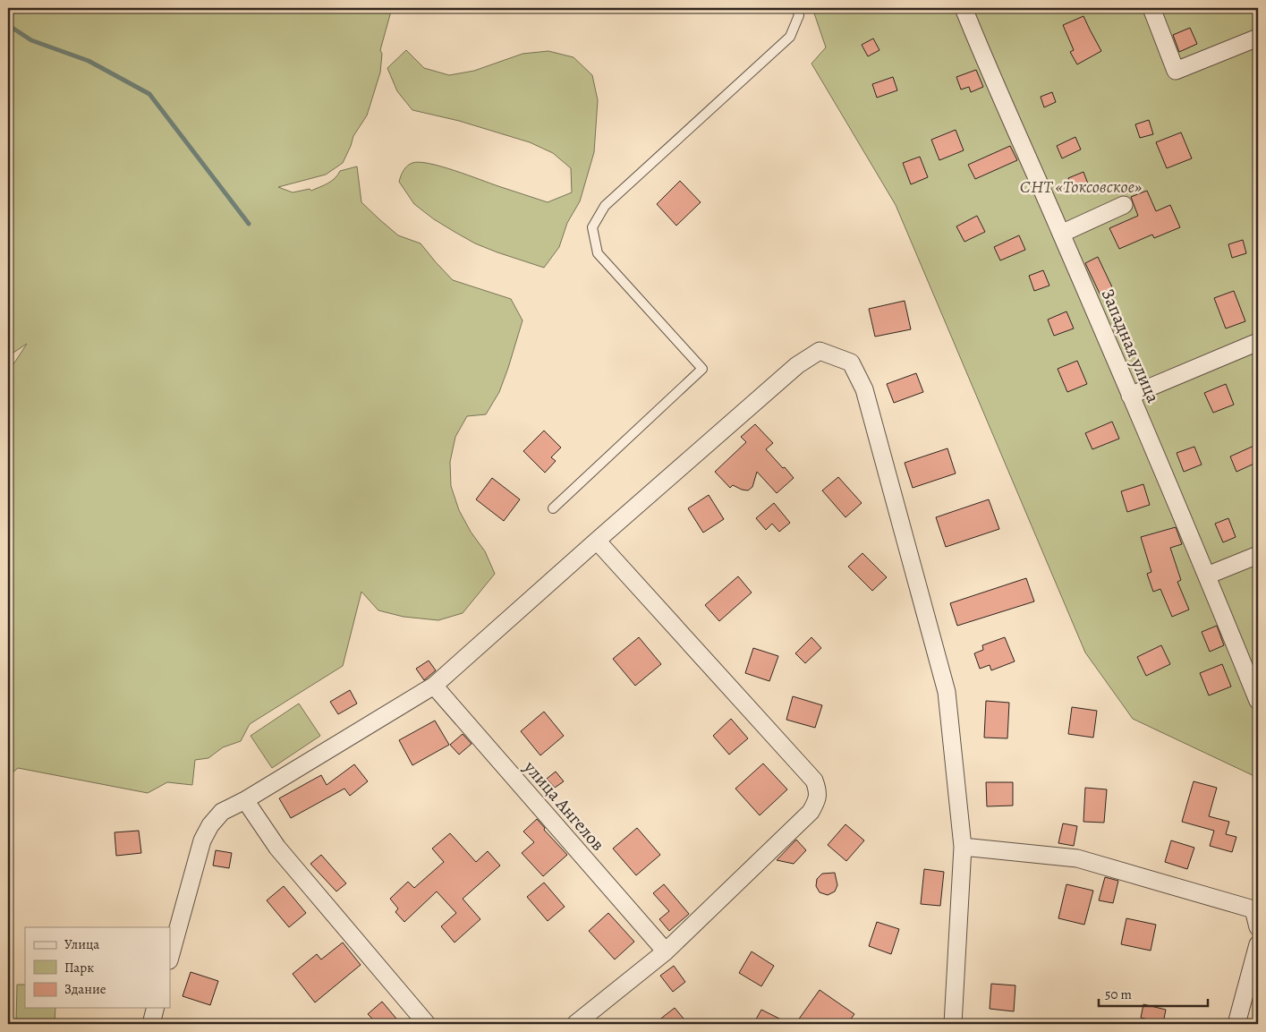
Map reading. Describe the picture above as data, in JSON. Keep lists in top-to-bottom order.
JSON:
{
  "streets": {
    "street": ["Западная улица", "улица Ангелов"]
  },
  "parks": ["СНТ «Токсовское»"],
  "legend": ["Улица", "Парк", "Здание"],
  "scale_bar": "50 m"
}
